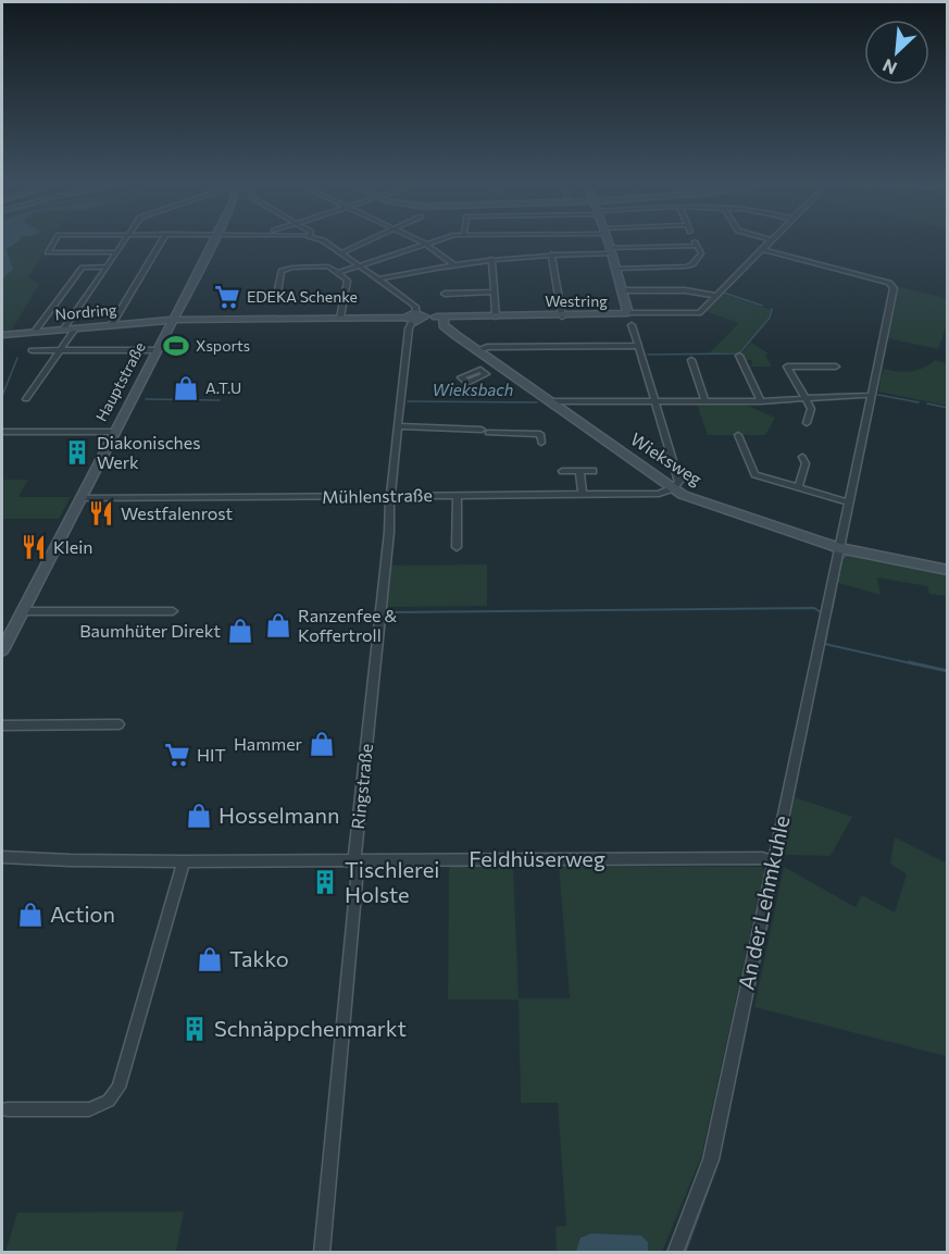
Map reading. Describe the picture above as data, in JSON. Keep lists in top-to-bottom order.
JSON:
{
  "streets": {
    "street": [
      "Westring",
      "Nordring",
      "Hauptstraße",
      "Wieksweg",
      "Mühlenstraße",
      "Ringstraße",
      "Feldhüserweg",
      "An der Lehmkuhle"
    ]
  },
  "crossings": [
    ["Westring", "Wieksweg"],
    ["Westring", "Ringstraße"],
    ["Nordring", "Hauptstraße"],
    ["Hauptstraße", "Mühlenstraße"],
    ["Wieksweg", "Mühlenstraße"],
    ["Wieksweg", "An der Lehmkuhle"],
    ["Mühlenstraße", "Ringstraße"],
    ["Ringstraße", "Feldhüserweg"],
    ["Feldhüserweg", "An der Lehmkuhle"]
  ],
  "water": ["Wieksbach"],
  "places": {
    "supermarket": ["EDEKA Schenke", "HIT"],
    "sports": ["Xsports"],
    "shop": [
      "A.T.U",
      "Ranzenfee & Koffertroll",
      "Baumhüter Direkt",
      "Hammer",
      "Hosselmann",
      "Action",
      "Takko"
    ],
    "building": ["Diakonisches Werk", "Tischlerei Holste", "Schnäppchenmarkt"],
    "restaurant": ["Westfalenrost", "Klein"]
  },
  "north": "bottom left"
}
